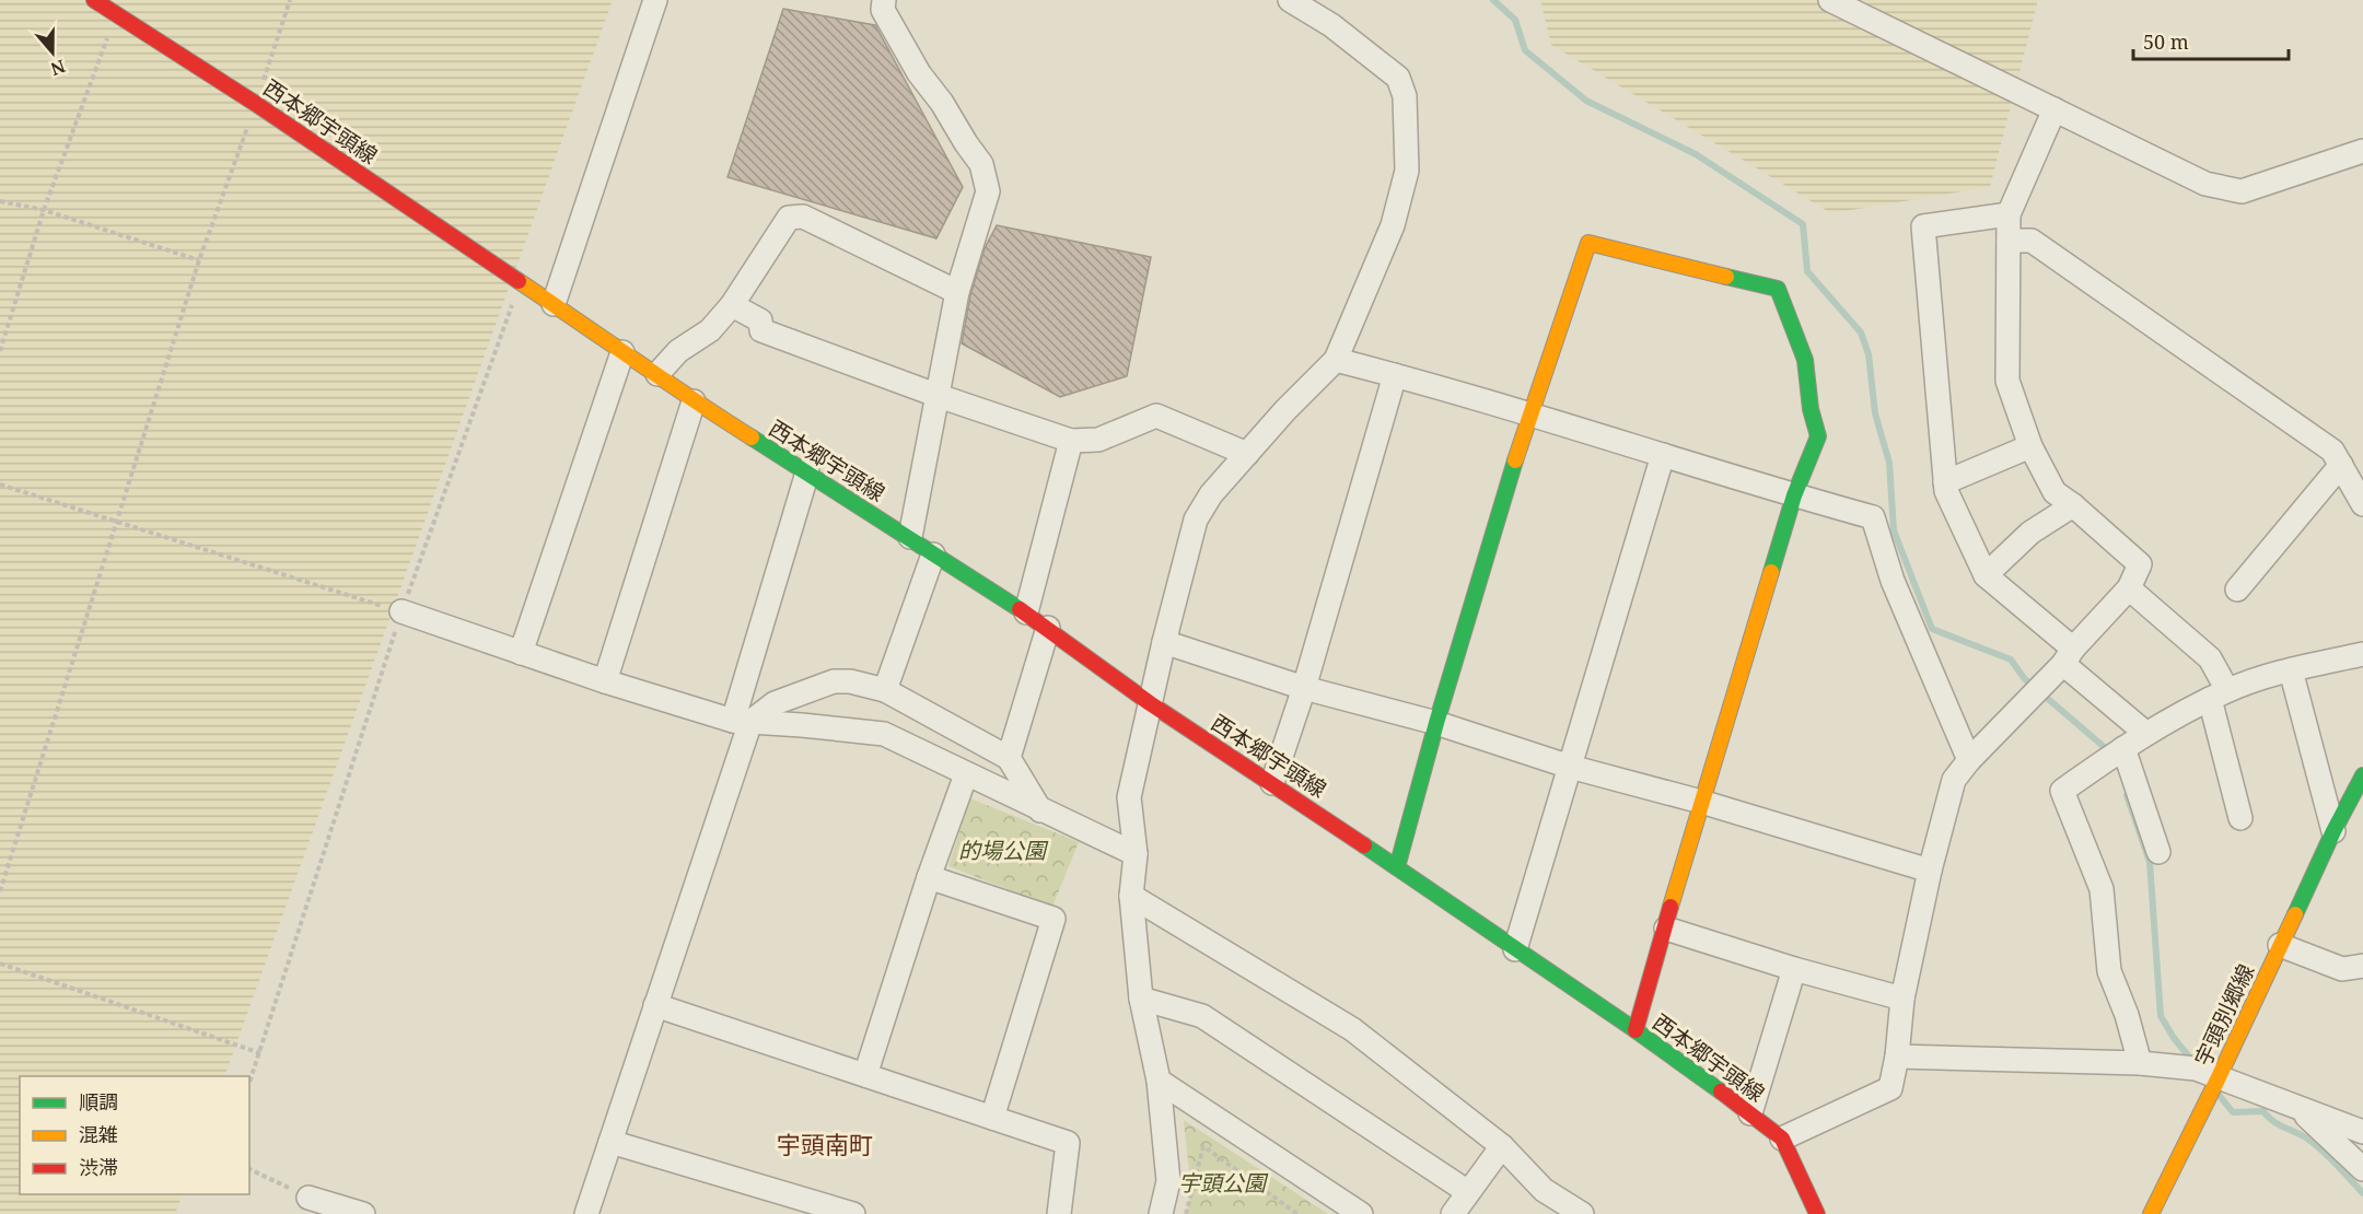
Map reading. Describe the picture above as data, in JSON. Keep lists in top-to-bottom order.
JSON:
{
  "streets": {
    "street": ["西本郷宇頭線", "宇頭別郷線"]
  },
  "districts": ["宇頭南町"],
  "parks": ["的場公園", "宇頭公園"],
  "legend": ["順調", "混雑", "渋滞"],
  "scale_bar": "50 m",
  "north": "bottom"
}
